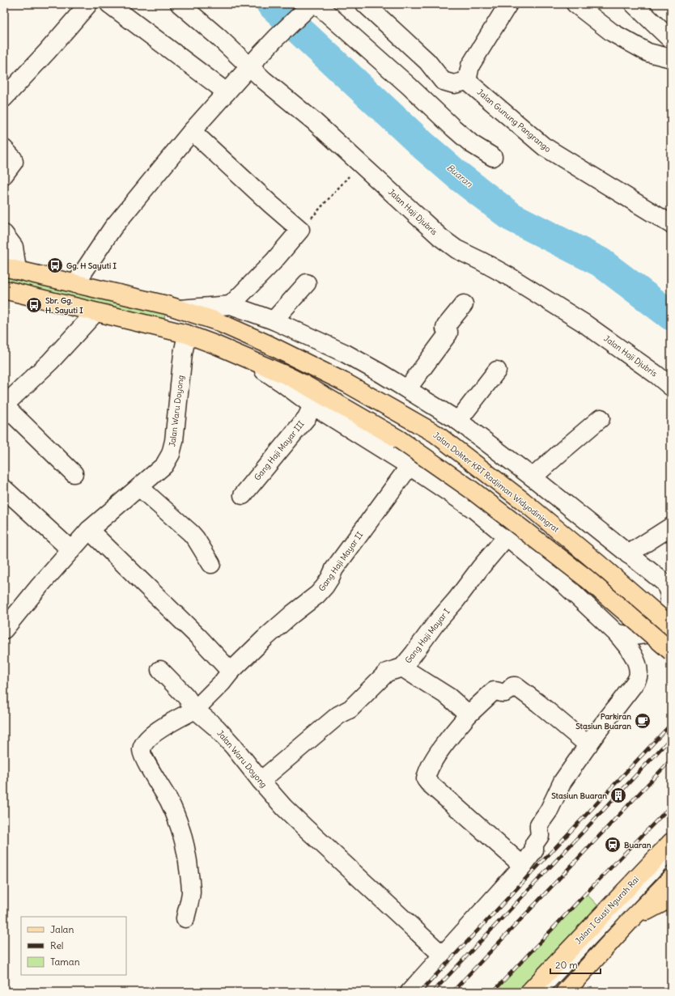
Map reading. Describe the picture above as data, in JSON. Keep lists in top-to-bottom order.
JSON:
{
  "streets": {
    "main road": ["Jalan Dokter KRT Radjiman Widyodiningrat", "Jalan I Gusti Ngurah Rai"],
    "street": [
      "Jalan Gunung Pangrango",
      "Jalan Haji Djubris",
      "Jalan Waru Doyong",
      "Gang Haji Mayar III",
      "Gang Haji Mayar II",
      "Gang Haji Mayar I"
    ]
  },
  "crossings": [
    ["Jalan Waru Doyong", "Gang Haji Mayar I"]
  ],
  "water": ["Buaran"],
  "places": {
    "bus stop": ["Gg. H Sayuti I", "Sbr. Gg. H. Sayuti I"],
    "cafe": ["Parkiran Stasiun Buaran"],
    "building": ["Stasiun Buaran"],
    "station": ["Buaran"]
  },
  "legend": ["Jalan", "Rel", "Taman"],
  "scale_bar": "20 m"
}
